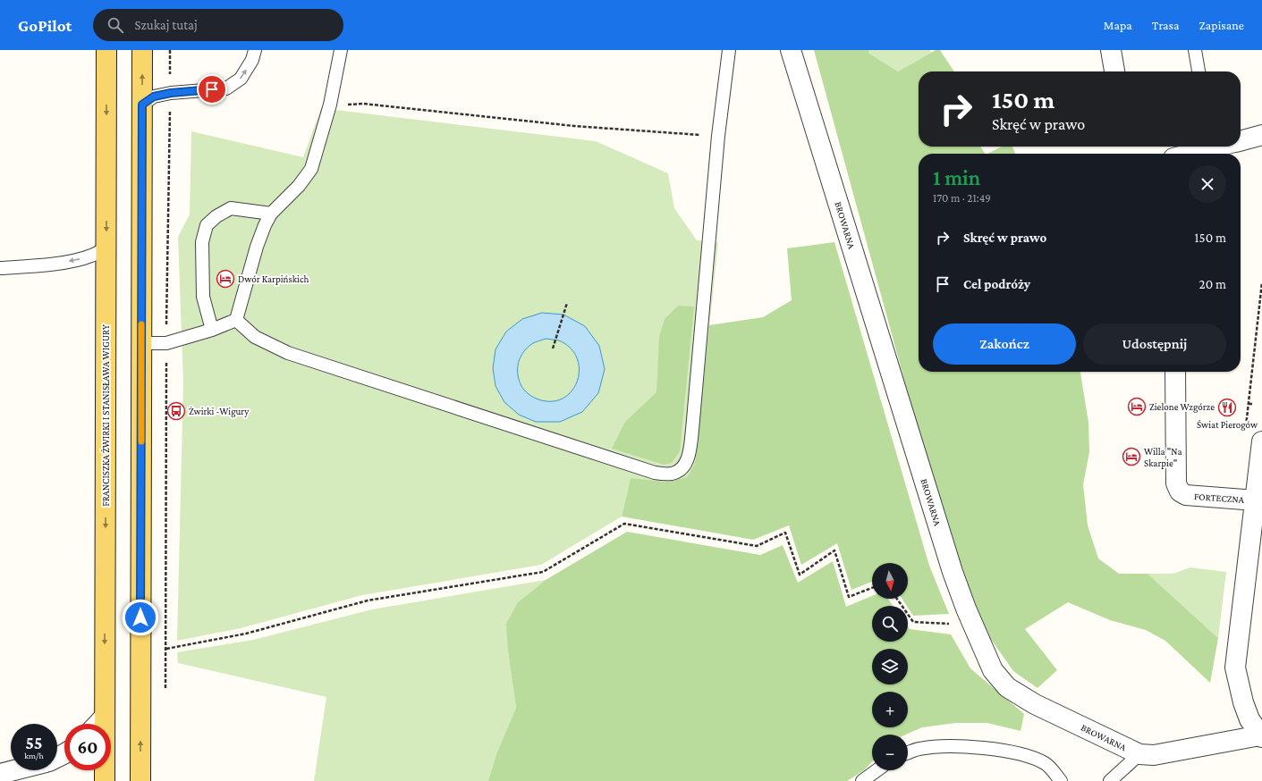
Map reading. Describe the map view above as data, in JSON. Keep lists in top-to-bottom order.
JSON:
{
  "streets": {
    "main road": ["FRANCISZKA ŻWIRKI I STANISŁAWA WIGURY"],
    "street": ["BROWARNA", "FORTECZNA"]
  },
  "places": {
    "hotel": ["Dwór Karpińskich", "Zielone Wzgórze", "Willa \"Na Skarpie\""],
    "restaurant": ["Świat Pierogów"],
    "bus stop": ["Żwirki -Wigury"]
  },
  "north": "bottom",
  "page": {
    "header": "GoPilot",
    "search": "Szukaj tutaj",
    "nav": ["Mapa", "Trasa", "Zapisane"],
    "turn": ["150 m", "Skręć w prawo"],
    "heading": ["1 min", "170 m · 21:49"],
    "list": [
      {
        "name": "Skręć w prawo",
        "value": "150 m"
      },
      {
        "name": "Cel podróży",
        "value": "20 m"
      }
    ],
    "buttons": ["Zakończ", "Udostępnij"],
    "map_buttons": ["+", "−"],
    "speed": "55 km/h",
    "limit": "60"
  }
}
